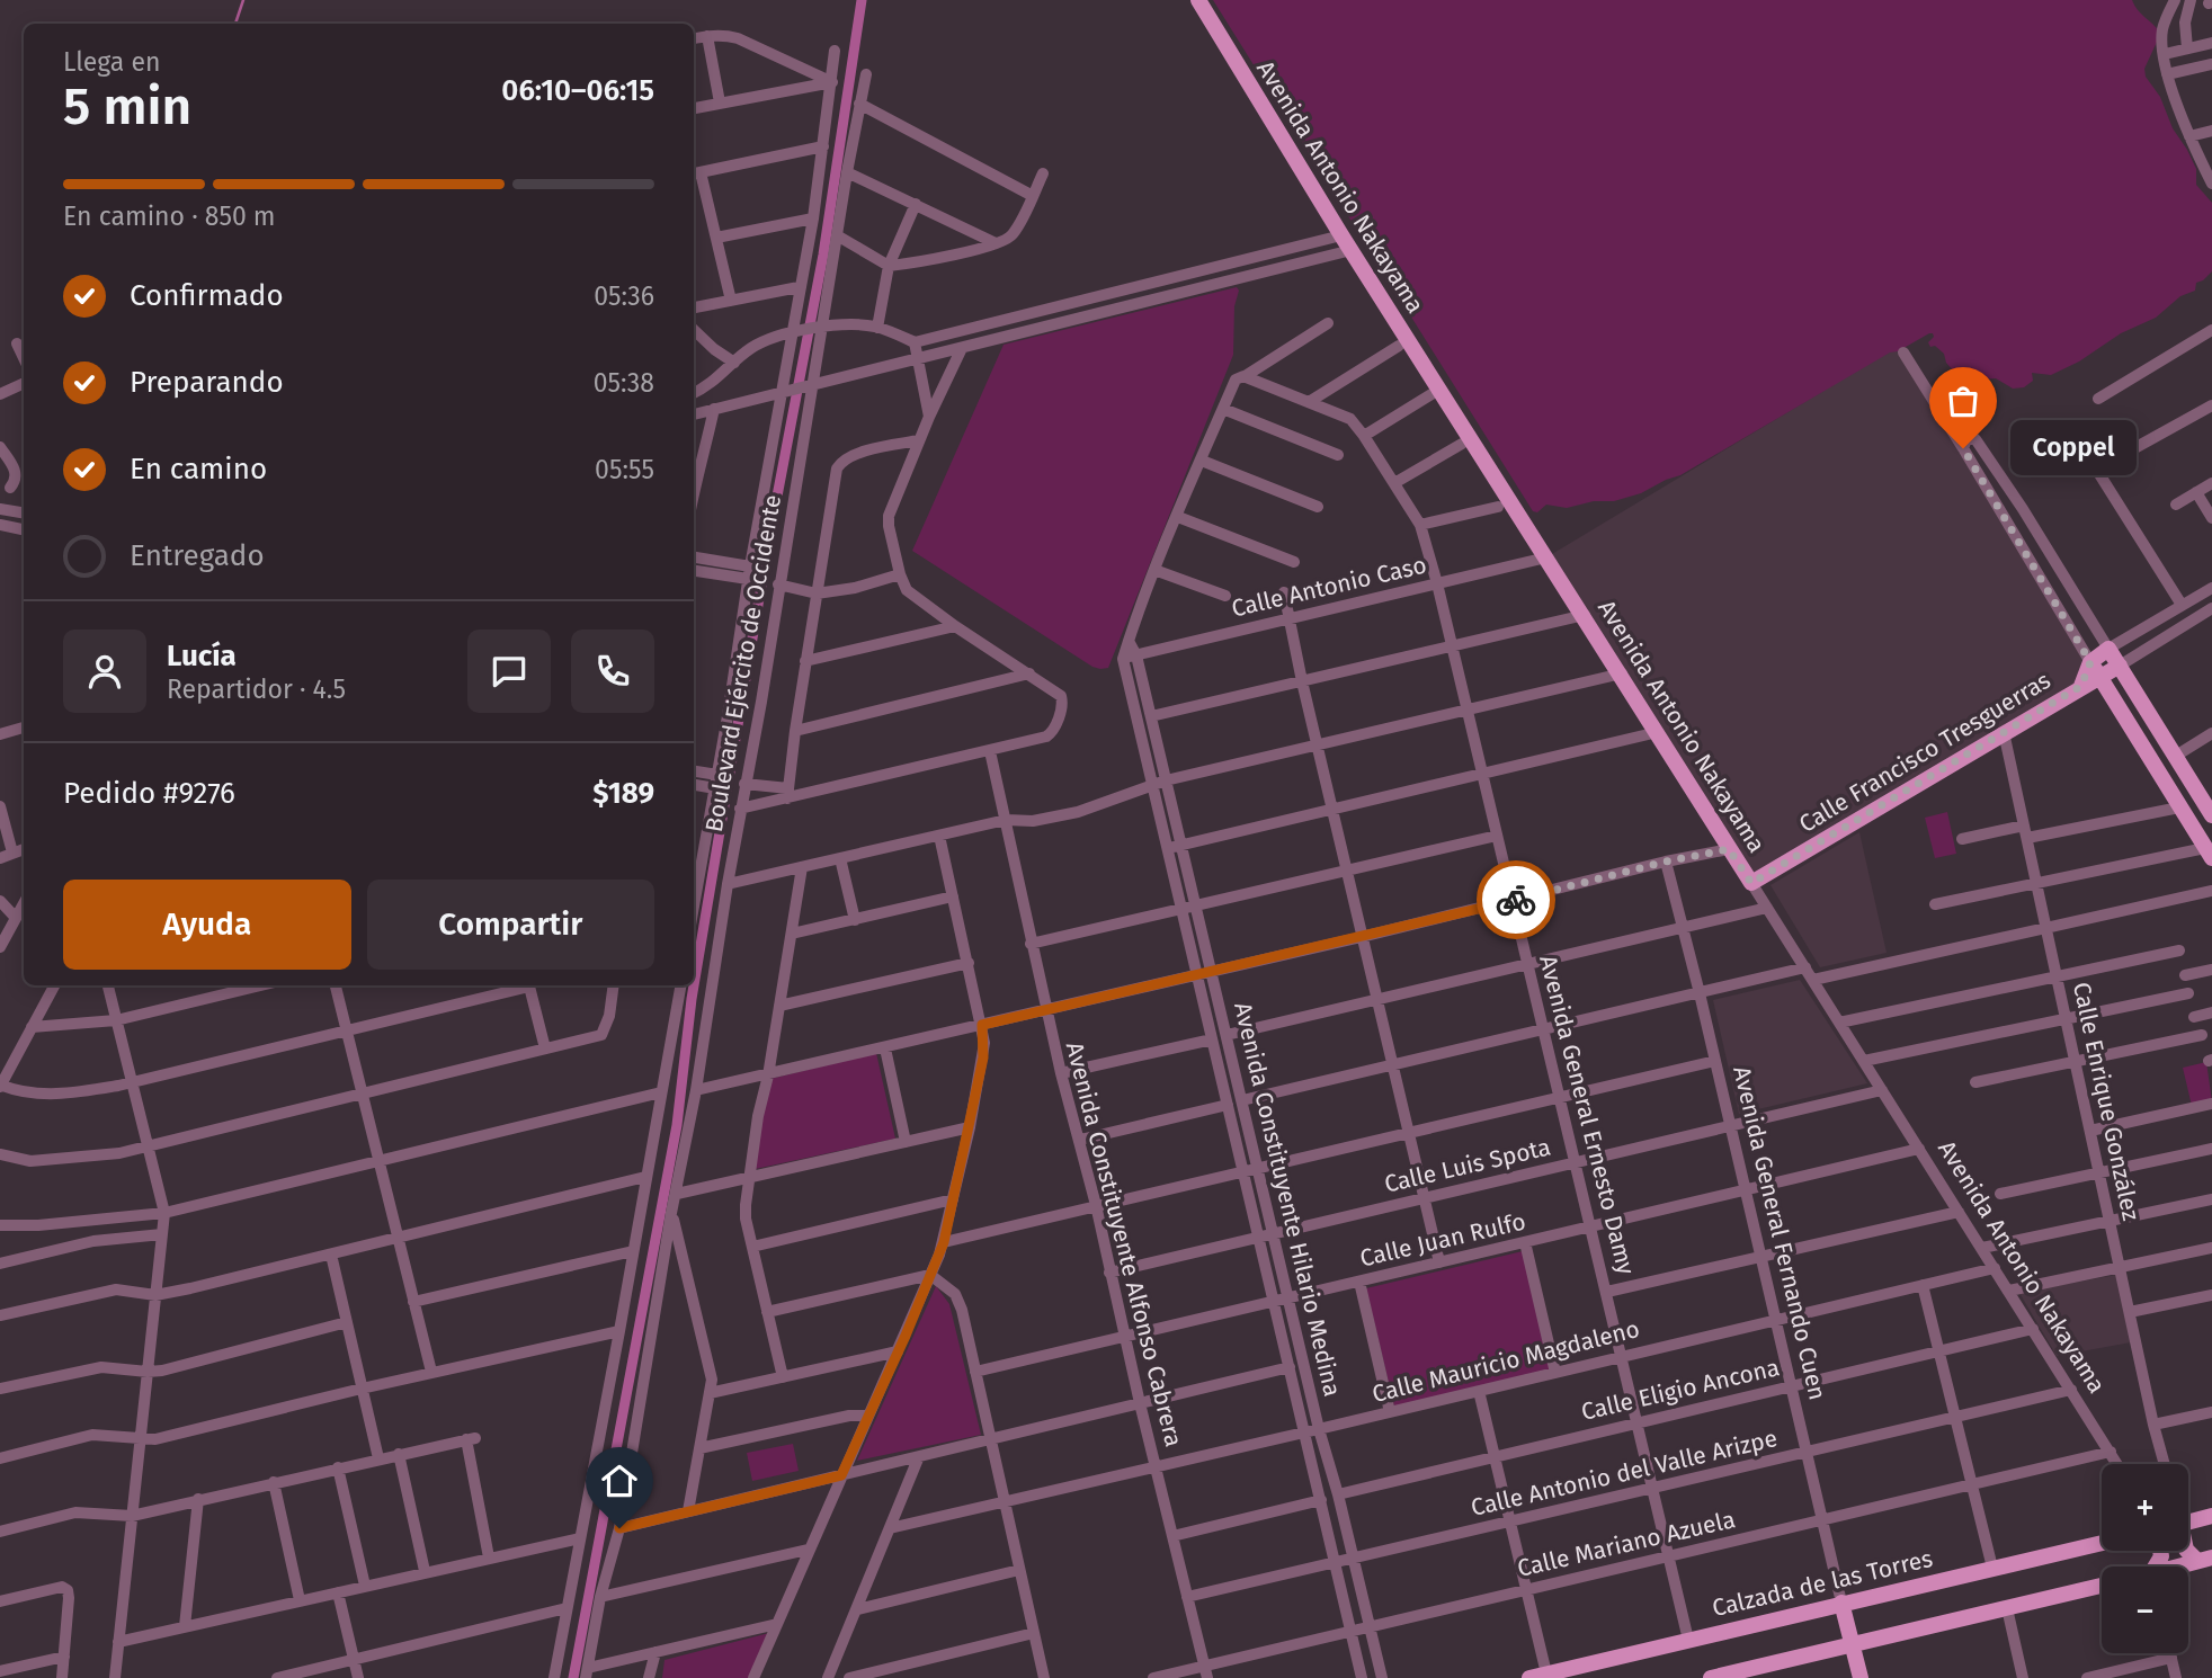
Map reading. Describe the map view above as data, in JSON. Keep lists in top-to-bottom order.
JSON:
{
  "streets": {
    "main road": [
      "Avenida Antonio Nakayama",
      "Calle Francisco Tresguerras",
      "Avenida General Fernando Cuen",
      "Calzada de las Torres"
    ],
    "street": [
      "Calle Antonio Caso",
      "Boulevard Ejército de Occidente",
      "Calle Enrique González",
      "Avenida General Ernesto Damy",
      "Calle Luis Spota",
      "Avenida Constituyente Hilario Medina",
      "Calle Juan Rulfo",
      "Avenida Constituyente Alfonso Cabrera",
      "Calle Mauricio Magdaleno",
      "Calle Eligio Ancona",
      "Calle Antonio del Valle Arizpe",
      "Calle Mariano Azuela"
    ]
  },
  "crossings": [
    ["Avenida Antonio Nakayama", "Calle Antonio Caso"],
    ["Avenida Antonio Nakayama", "Calle Francisco Tresguerras"],
    ["Avenida Antonio Nakayama", "Calle Luis Spota"],
    ["Avenida Antonio Nakayama", "Calle Juan Rulfo"],
    ["Avenida Antonio Nakayama", "Calle Mauricio Magdaleno"],
    ["Avenida Antonio Nakayama", "Calle Eligio Ancona"],
    ["Avenida Antonio Nakayama", "Calle Antonio del Valle Arizpe"],
    ["Avenida Antonio Nakayama", "Calle Mariano Azuela"],
    ["Calle Antonio Caso", "Avenida General Ernesto Damy"],
    ["Calle Antonio Caso", "Avenida Constituyente Hilario Medina"],
    ["Calle Francisco Tresguerras", "Calle Enrique González"],
    ["Avenida General Ernesto Damy", "Calle Luis Spota"],
    ["Avenida General Ernesto Damy", "Calle Juan Rulfo"],
    ["Avenida General Ernesto Damy", "Calle Mauricio Magdaleno"],
    ["Avenida General Ernesto Damy", "Calle Eligio Ancona"],
    ["Avenida General Ernesto Damy", "Calle Antonio del Valle Arizpe"],
    ["Avenida General Ernesto Damy", "Calle Mariano Azuela"],
    ["Avenida General Ernesto Damy", "Calzada de las Torres"],
    ["Calle Luis Spota", "Avenida Constituyente Hilario Medina"],
    ["Calle Luis Spota", "Avenida General Fernando Cuen"],
    ["Calle Luis Spota", "Avenida Constituyente Alfonso Cabrera"],
    ["Avenida Constituyente Hilario Medina", "Calle Juan Rulfo"],
    ["Avenida Constituyente Hilario Medina", "Calle Mauricio Magdaleno"],
    ["Avenida Constituyente Hilario Medina", "Calle Eligio Ancona"],
    ["Avenida Constituyente Hilario Medina", "Calle Antonio del Valle Arizpe"],
    ["Avenida Constituyente Hilario Medina", "Calle Mariano Azuela"],
    ["Avenida General Fernando Cuen", "Calle Juan Rulfo"],
    ["Avenida General Fernando Cuen", "Calle Mauricio Magdaleno"],
    ["Avenida General Fernando Cuen", "Calle Eligio Ancona"],
    ["Avenida General Fernando Cuen", "Calle Antonio del Valle Arizpe"],
    ["Avenida General Fernando Cuen", "Calle Mariano Azuela"],
    ["Avenida General Fernando Cuen", "Calzada de las Torres"],
    ["Calle Juan Rulfo", "Avenida Constituyente Alfonso Cabrera"],
    ["Avenida Constituyente Alfonso Cabrera", "Calle Mauricio Magdaleno"],
    ["Avenida Constituyente Alfonso Cabrera", "Calle Antonio del Valle Arizpe"],
    ["Avenida Constituyente Alfonso Cabrera", "Calle Mariano Azuela"]
  ],
  "places": ["Coppel"],
  "page": {
    "heading": ["5 min", "Llega en", "06:10–06:15"],
    "panel": [
      "Lucía",
      "Repartidor · 4.5",
      "Pedido #9276",
      "$189"
    ],
    "bar": "En camino · 850 m",
    "list": [
      ["Confirmado", "05:36"],
      ["Preparando", "05:38"],
      ["En camino", "05:55"],
      "Entregado"
    ],
    "bubble": "Coppel",
    "buttons": ["Ayuda", "Compartir"],
    "map_buttons": ["+", "−"]
  }
}
